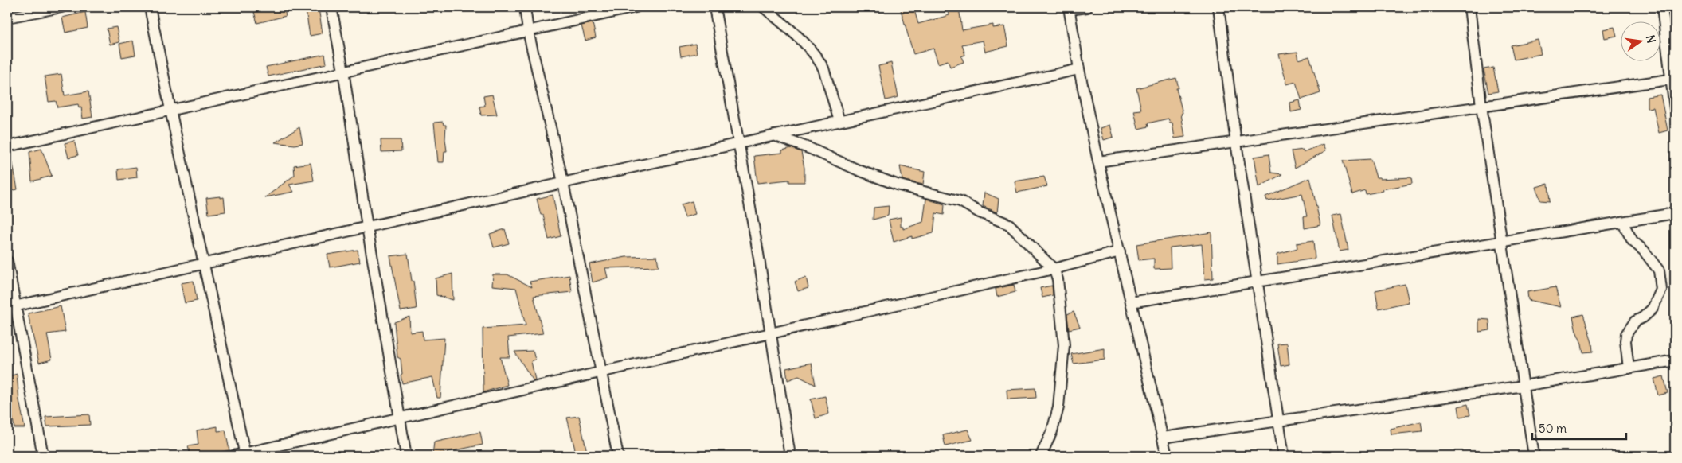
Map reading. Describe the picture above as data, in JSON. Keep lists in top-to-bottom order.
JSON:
{
  "scale_bar": "50 m",
  "north": "right"
}
